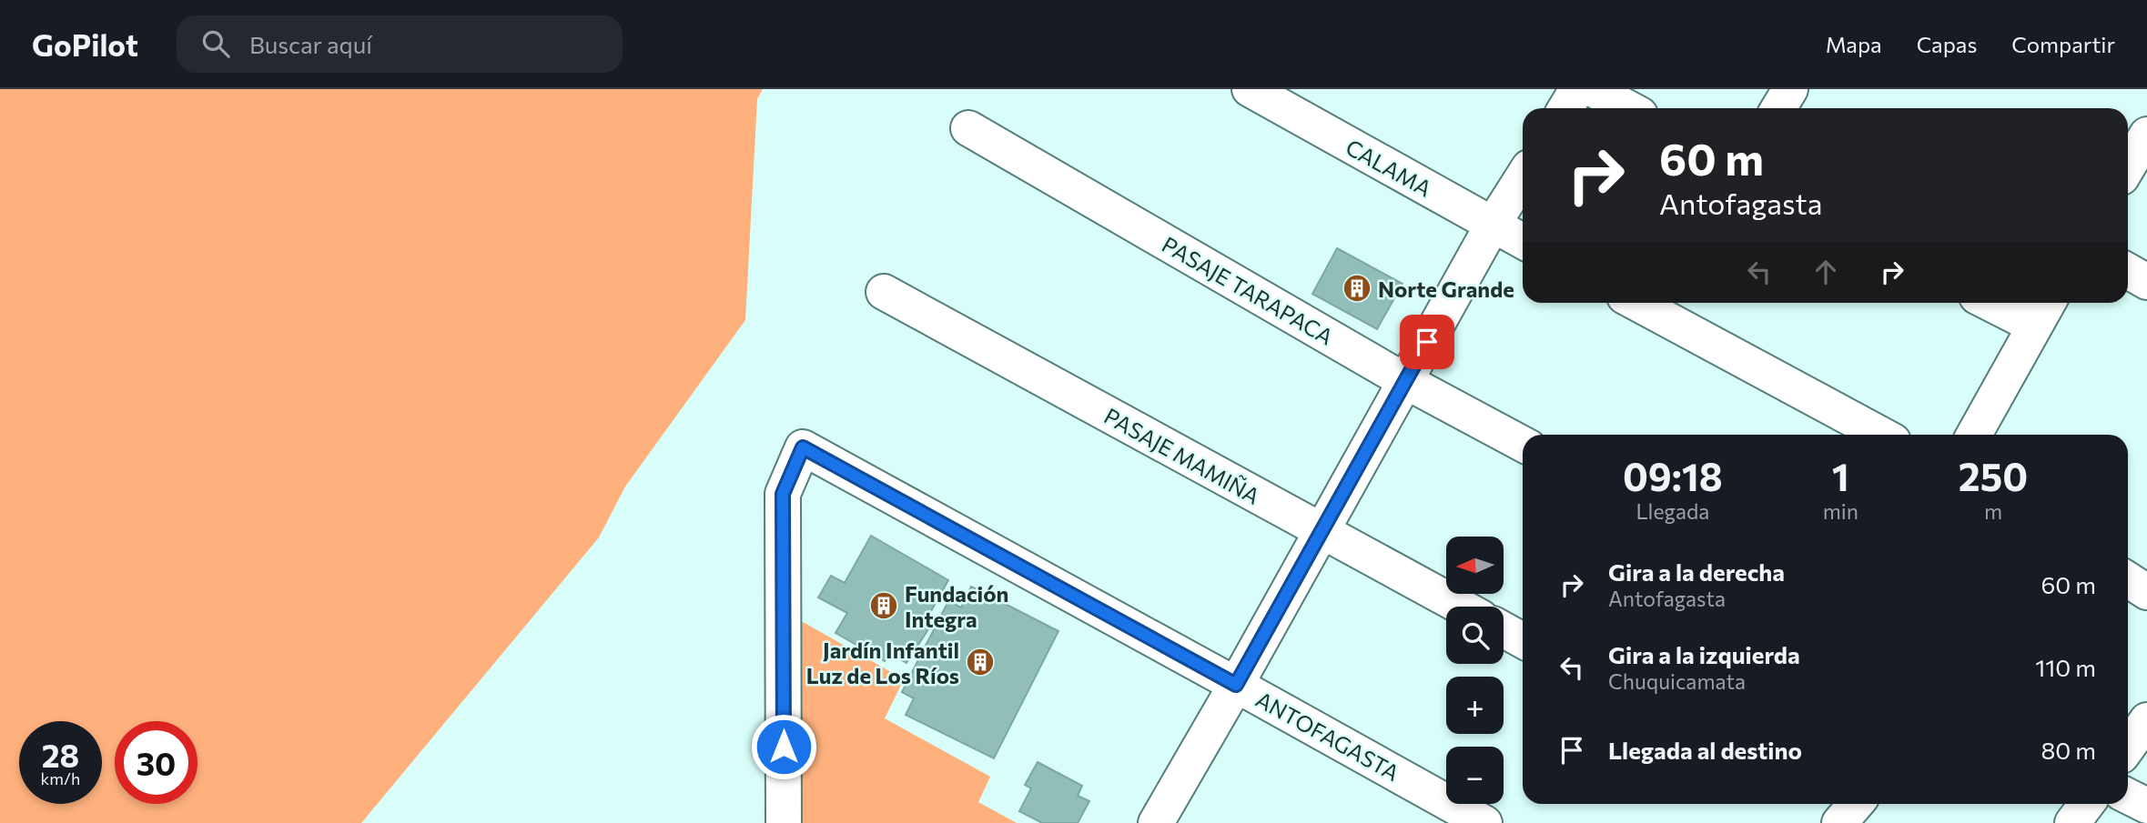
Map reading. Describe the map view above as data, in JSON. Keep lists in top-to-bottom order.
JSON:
{
  "streets": {
    "street": [
      "CALAMA",
      "PASAJE TARAPACA",
      "PASAJE MAMIÑA",
      "ANTOFAGASTA"
    ]
  },
  "places": {
    "building": ["Norte Grande", "Fundación Integra", "Jardín Infantil Luz de Los Ríos"]
  },
  "north": "left",
  "page": {
    "header": "GoPilot",
    "search": "Buscar aquí",
    "nav": ["Mapa", "Capas", "Compartir"],
    "turn": ["60 m", "Antofagasta"],
    "eta": [
      "09:18",
      "Llegada",
      "1",
      "min",
      "250",
      "m"
    ],
    "map_buttons": ["+", "−"],
    "list": [
      {
        "name": "Gira a la derecha",
        "note": "Antofagasta",
        "value": "60 m"
      },
      {
        "name": "Gira a la izquierda",
        "note": "Chuquicamata",
        "value": "110 m"
      },
      {
        "name": "Llegada al destino",
        "value": "80 m"
      }
    ],
    "speed": "28 km/h",
    "limit": "30"
  }
}
